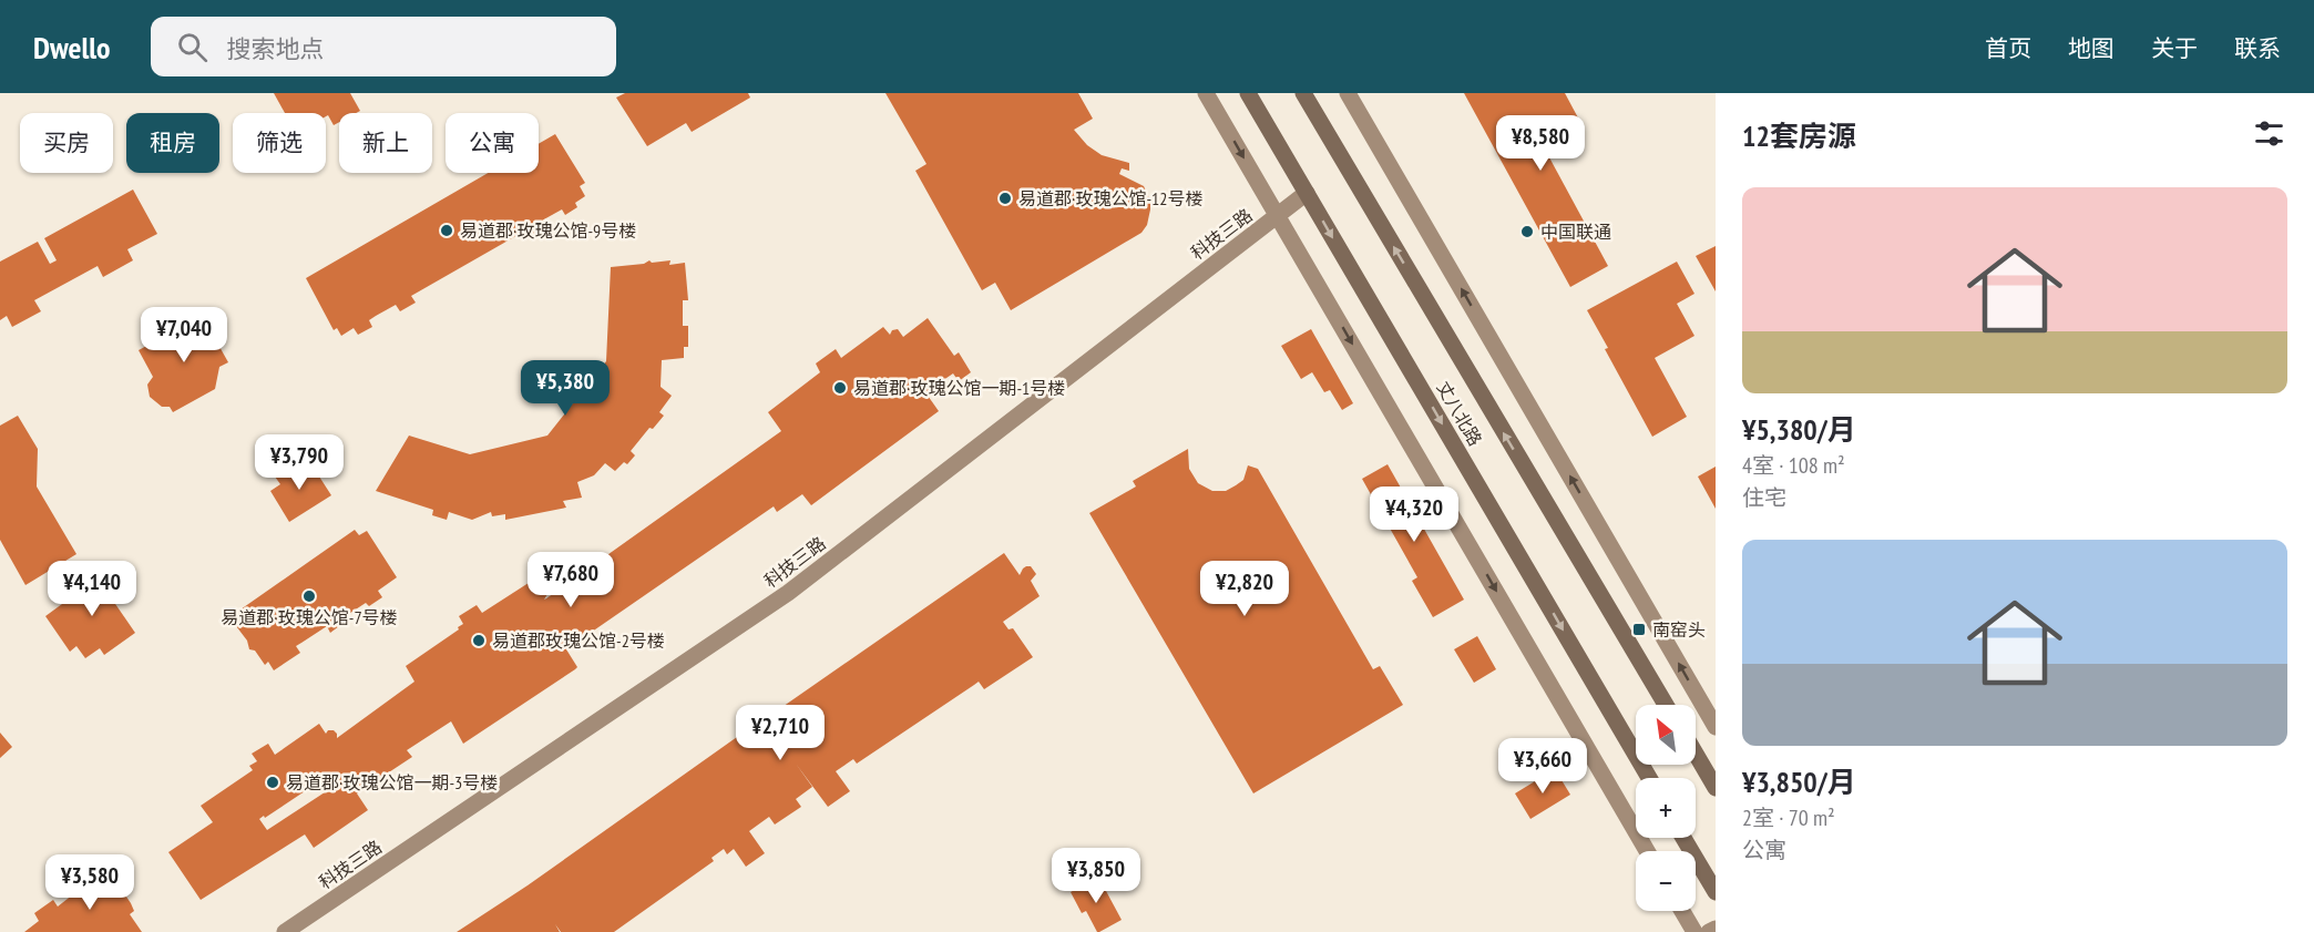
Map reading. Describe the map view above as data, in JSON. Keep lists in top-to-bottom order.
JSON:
{
  "streets": {
    "main road": ["科技三路", "丈八北路"]
  },
  "crossings": [
    ["科技三路", "丈八北路"]
  ],
  "places": {
    "other": [
      "易道郡·玫瑰公馆-12号楼",
      "易道郡·玫瑰公馆-9号楼",
      "中国联通",
      "易道郡·玫瑰公馆一期-1号楼",
      "易道郡·玫瑰公馆-7号楼",
      "易道郡玫瑰公馆-2号楼",
      "易道郡·玫瑰公馆一期-3号楼"
    ],
    "transit": ["南窑头"]
  },
  "north": "top left",
  "page": {
    "header": "Dwello",
    "search": "搜索地点",
    "nav": [
      "首页",
      "地图",
      "关于",
      "联系"
    ],
    "heading": "12套房源",
    "chip": [
      "买房",
      "租房",
      "筛选",
      "新上",
      "公寓"
    ],
    "price": [
      "¥8,580",
      "¥7,040",
      "¥5,380",
      "¥3,790",
      "¥4,320",
      "¥7,680",
      "¥4,140",
      "¥2,820",
      "¥2,710",
      "¥3,660",
      "¥3,850",
      "¥3,580"
    ],
    "list": [
      {
        "name": "¥5,380/月",
        "note": "4室 · 108 m² · 住宅"
      },
      {
        "name": "¥3,850/月",
        "note": "2室 · 70 m² · 公寓"
      }
    ],
    "map_buttons": ["+", "−"]
  }
}
